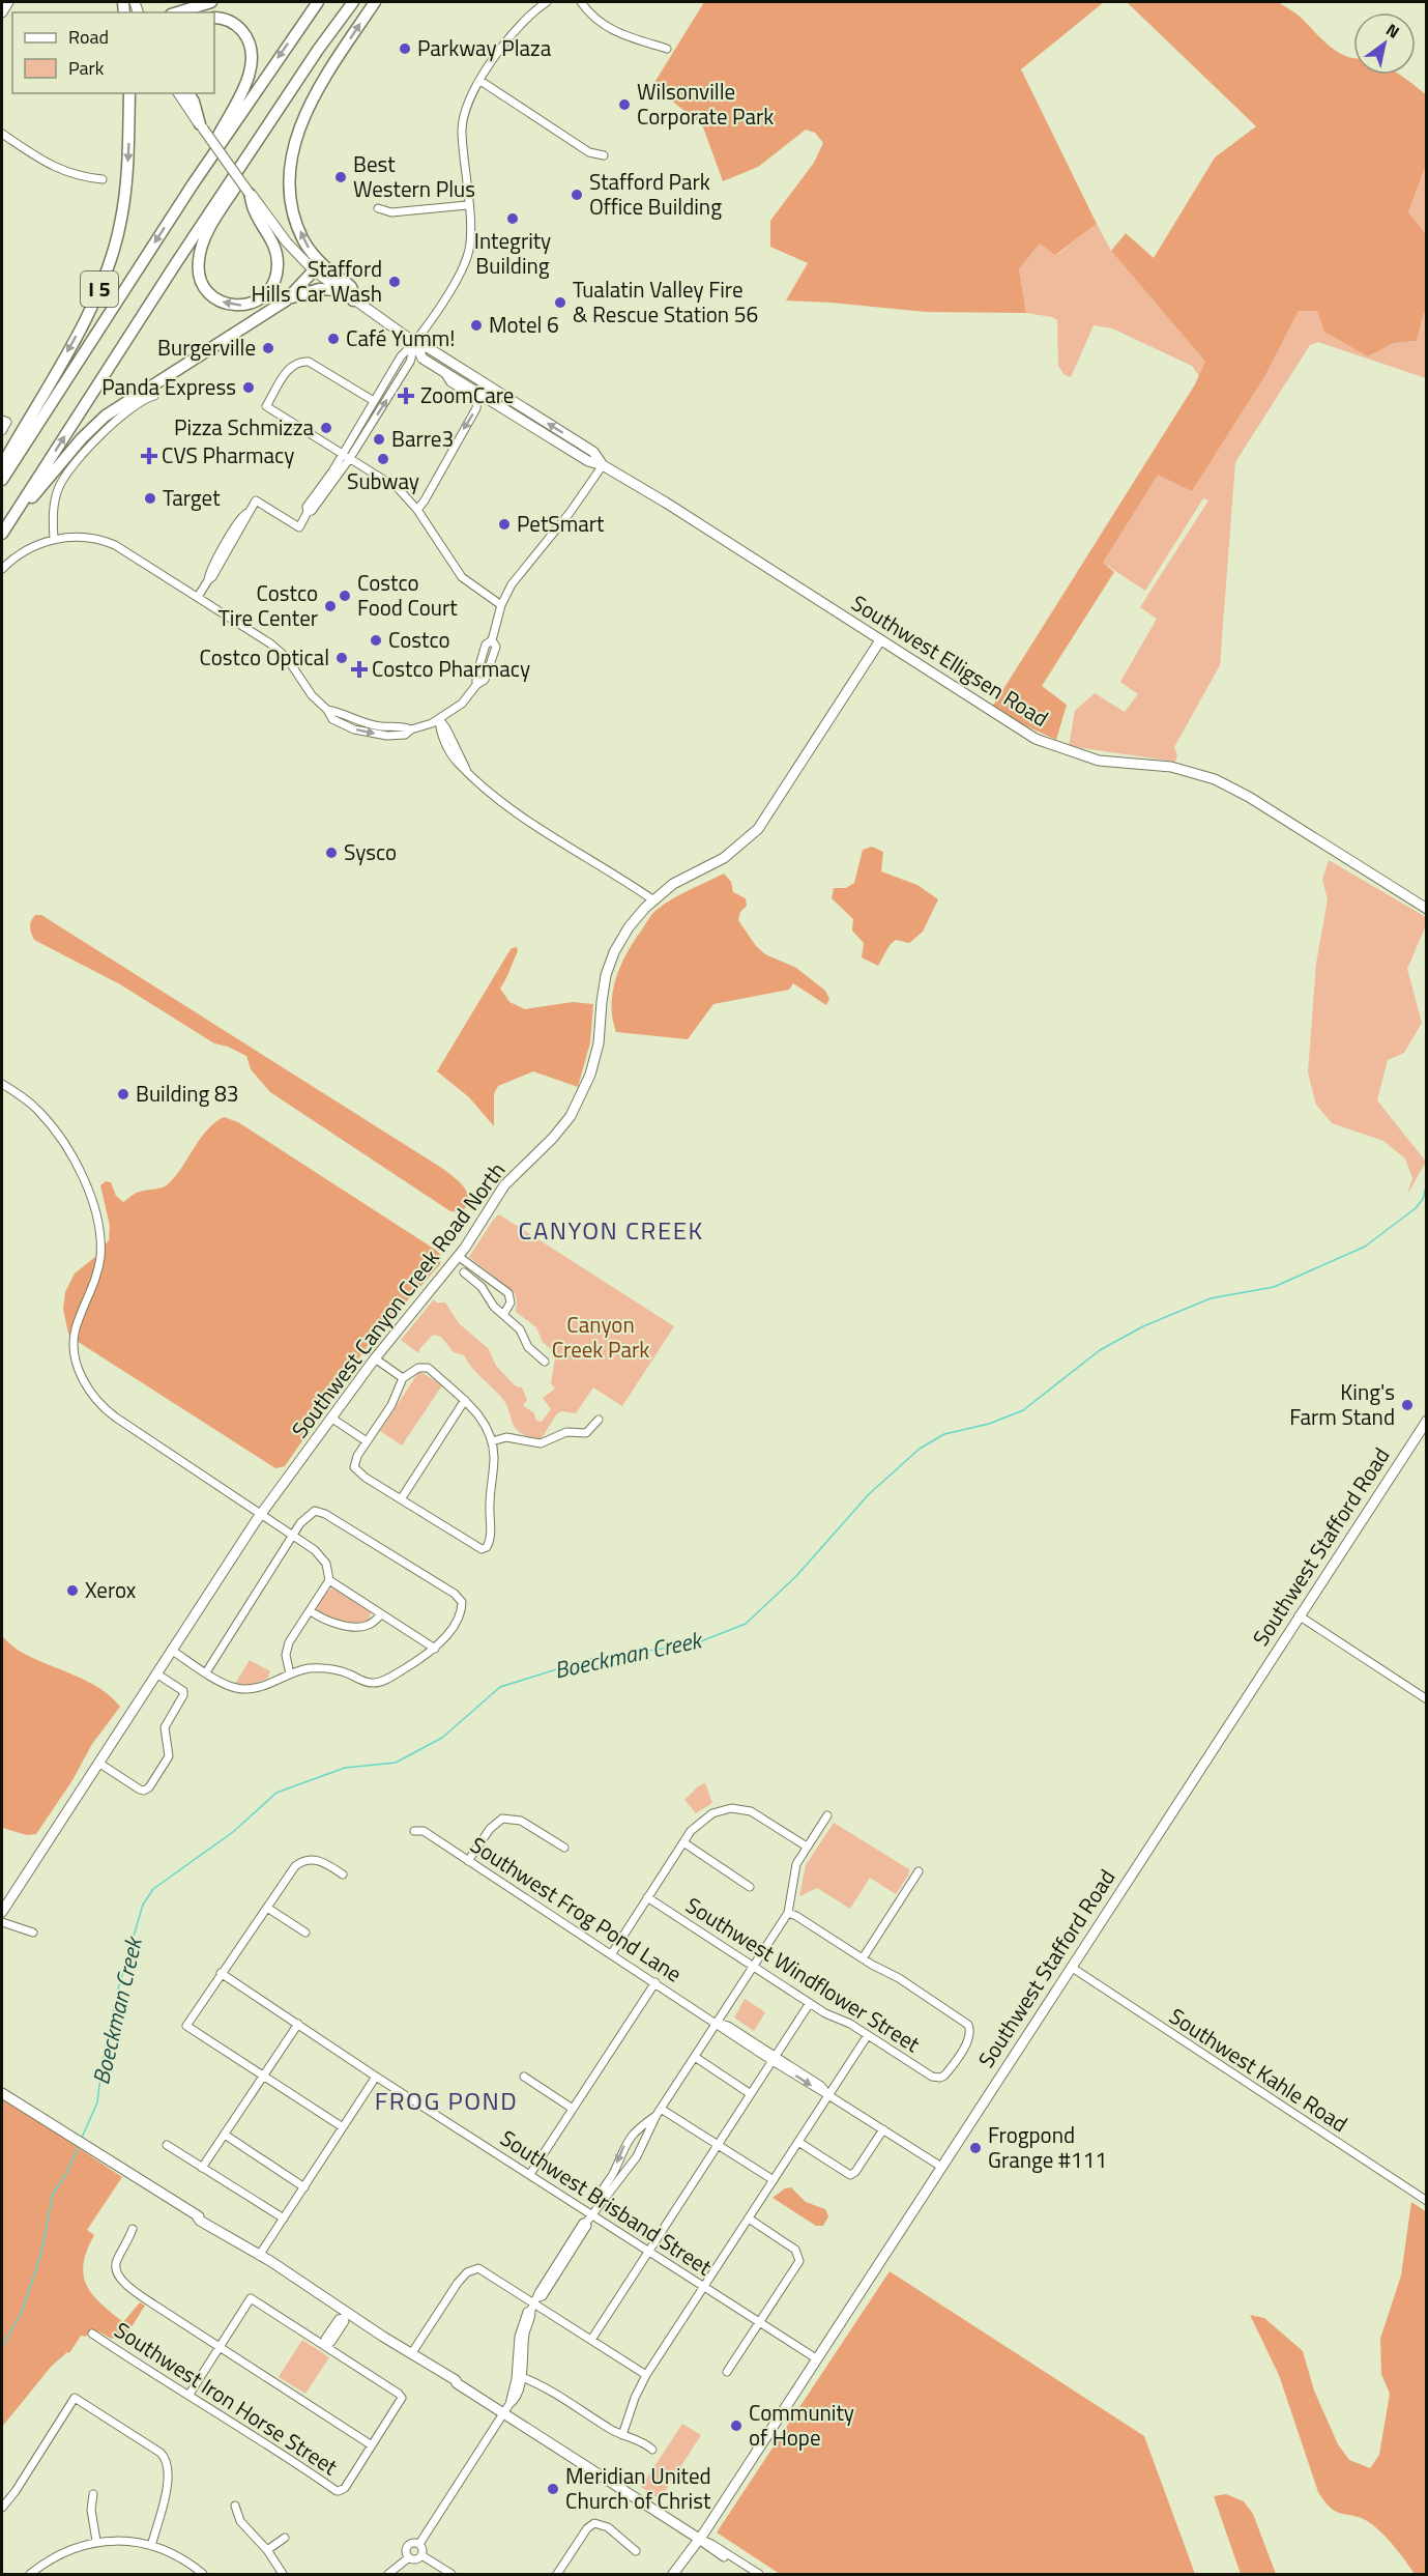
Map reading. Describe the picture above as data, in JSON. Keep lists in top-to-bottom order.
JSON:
{
  "streets": {
    "highway": ["I 5"],
    "main road": ["Southwest Elligsen Road", "Southwest Canyon Creek Road North", "Southwest Stafford Road"],
    "street": [
      "Southwest Frog Pond Lane",
      "Southwest Windflower Street",
      "Southwest Kahle Road",
      "Southwest Brisband Street",
      "Southwest Iron Horse Street"
    ]
  },
  "crossings": [
    ["I 5", "Southwest Elligsen Road"],
    ["Southwest Elligsen Road", "Southwest Canyon Creek Road North"],
    ["Southwest Stafford Road", "Southwest Frog Pond Lane"],
    ["Southwest Stafford Road", "Southwest Kahle Road"],
    ["Southwest Stafford Road", "Southwest Brisband Street"]
  ],
  "districts": ["CANYON CREEK", "FROG POND"],
  "water": ["Boeckman Creek"],
  "parks": ["Canyon Creek Park"],
  "places": {
    "other": [
      "Parkway Plaza",
      "Wilsonville Corporate Park",
      "Best Western Plus",
      "Stafford Park Office Building",
      "Integrity Building",
      "Stafford Hills Car Wash",
      "Tualatin Valley Fire & Rescue Station 56",
      "Motel 6",
      "Café Yumm!",
      "Burgerville",
      "Panda Express",
      "Pizza Schmizza",
      "Barre3",
      "Subway",
      "Target",
      "PetSmart",
      "Costco Food Court",
      "Costco Tire Center",
      "Costco",
      "Costco Optical",
      "Sysco",
      "Building 83",
      "King's Farm Stand",
      "Xerox",
      "Frogpond Grange #111",
      "Community of Hope",
      "Meridian United Church of Christ"
    ],
    "health": ["ZoomCare", "CVS Pharmacy", "Costco Pharmacy"]
  },
  "legend": ["Road", "Park"],
  "north": "top right"
}
